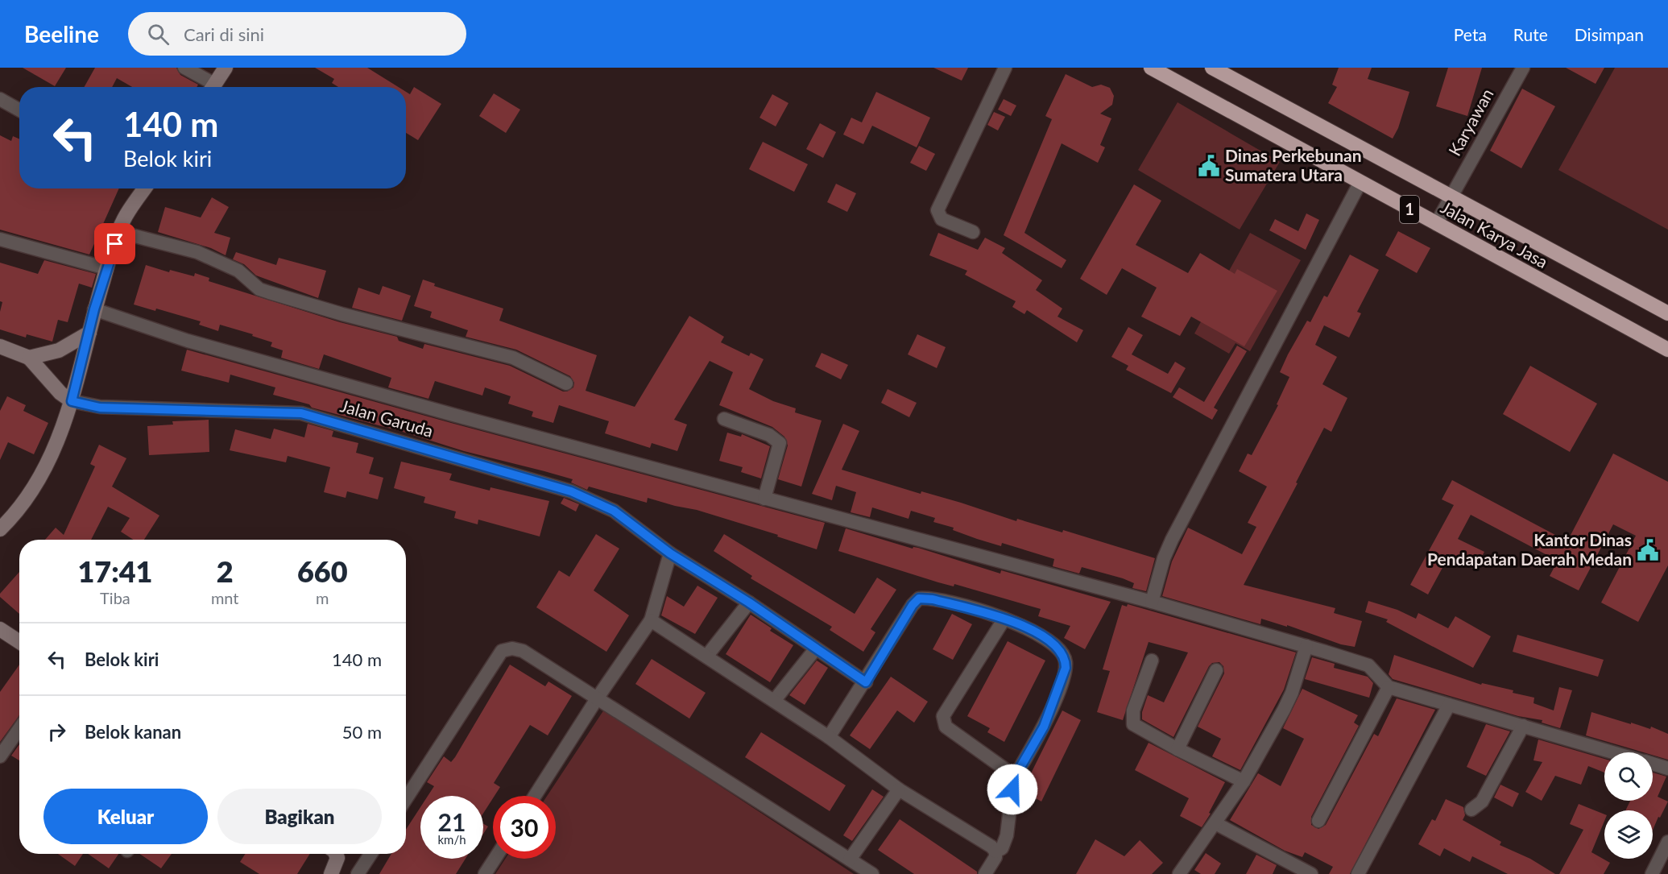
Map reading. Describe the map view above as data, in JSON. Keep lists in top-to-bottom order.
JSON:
{
  "streets": {
    "highway": ["1", "Jalan Karya Jasa"],
    "street": ["Karyawan", "Jalan Garuda"]
  },
  "crossings": [
    ["Karyawan", "Jalan Karya Jasa"]
  ],
  "places": {
    "public building": ["Dinas Perkebunan Sumatera Utara", "Kantor Dinas Pendapatan Daerah Medan"]
  },
  "page": {
    "header": "Beeline",
    "search": "Cari di sini",
    "nav": ["Peta", "Rute", "Disimpan"],
    "turn": ["140 m", "Belok kiri"],
    "eta": [
      "17:41",
      "Tiba",
      "2",
      "mnt",
      "660",
      "m"
    ],
    "list": [
      {
        "name": "Belok kiri",
        "value": "140 m"
      },
      {
        "name": "Belok kanan",
        "value": "50 m"
      }
    ],
    "buttons": ["Keluar", "Bagikan"],
    "speed": "21 km/h",
    "limit": "30"
  }
}
